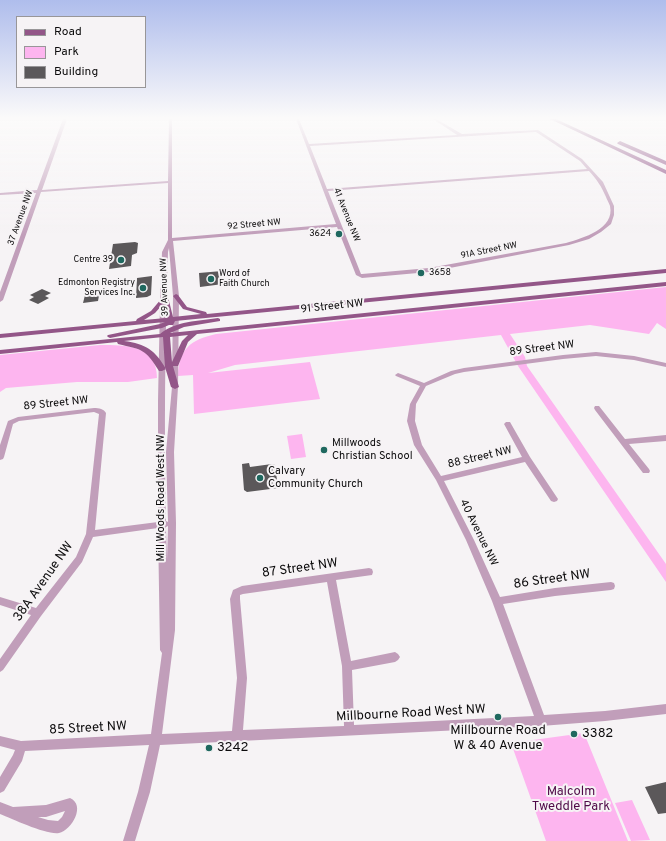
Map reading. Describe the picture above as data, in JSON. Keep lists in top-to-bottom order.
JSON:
{
  "streets": {
    "main road": ["91 Street NW"],
    "street": [
      "41 Avenue NW",
      "37 Avenue NW",
      "92 Street NW",
      "91A Street NW",
      "39 Avenue NW",
      "89 Street NW",
      "88 Street NW",
      "Mill Woods Road West NW",
      "40 Avenue NW",
      "87 Street NW",
      "86 Street NW",
      "38A Avenue NW",
      "Millbourne Road West NW",
      "85 Street NW"
    ]
  },
  "crossings": [
    ["41 Avenue NW", "92 Street NW"],
    ["41 Avenue NW", "91A Street NW"],
    ["92 Street NW", "39 Avenue NW"],
    ["39 Avenue NW", "91 Street NW"],
    ["39 Avenue NW", "Mill Woods Road West NW"],
    ["91 Street NW", "Mill Woods Road West NW"],
    ["89 Street NW", "40 Avenue NW"],
    ["89 Street NW", "38A Avenue NW"],
    ["88 Street NW", "40 Avenue NW"],
    ["Mill Woods Road West NW", "Millbourne Road West NW"],
    ["Mill Woods Road West NW", "85 Street NW"],
    ["40 Avenue NW", "86 Street NW"],
    ["40 Avenue NW", "Millbourne Road West NW"],
    ["87 Street NW", "Millbourne Road West NW"],
    ["Millbourne Road West NW", "85 Street NW"]
  ],
  "parks": ["Malcolm Tweddle Park"],
  "places": [
    "3624",
    "Centre 39",
    "3658",
    "Word of Faith Church",
    "Edmonton Registry Services Inc.",
    "Millwoods Christian School",
    "Calvary Community Church",
    "Millbourne Road W & 40 Avenue",
    "3382",
    "3242"
  ],
  "legend": ["Road", "Park", "Building"]
}
